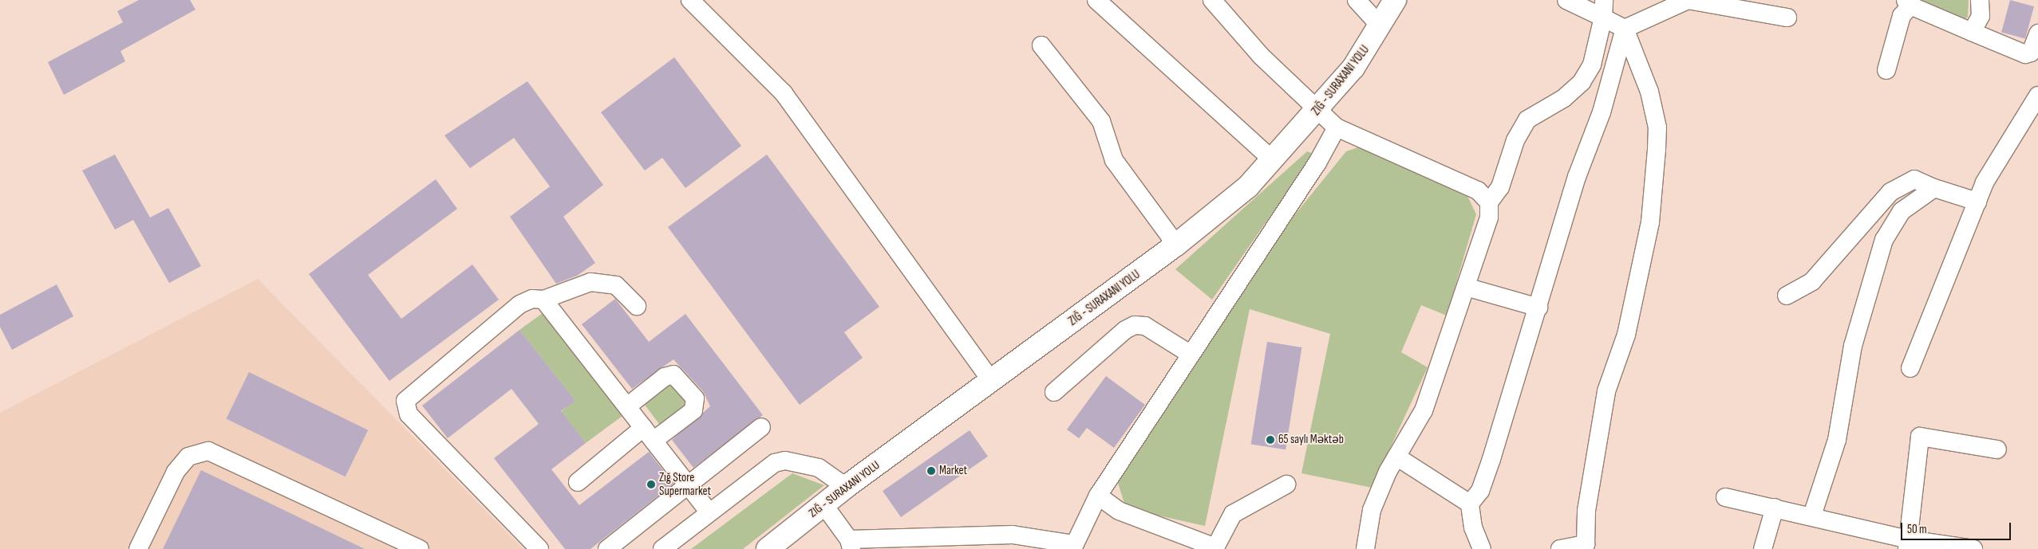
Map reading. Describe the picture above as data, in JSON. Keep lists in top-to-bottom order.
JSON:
{
  "places": ["65 saylı Məktəb", "Market", "Zığ Store Supermarket"],
  "scale_bar": "50 m"
}
